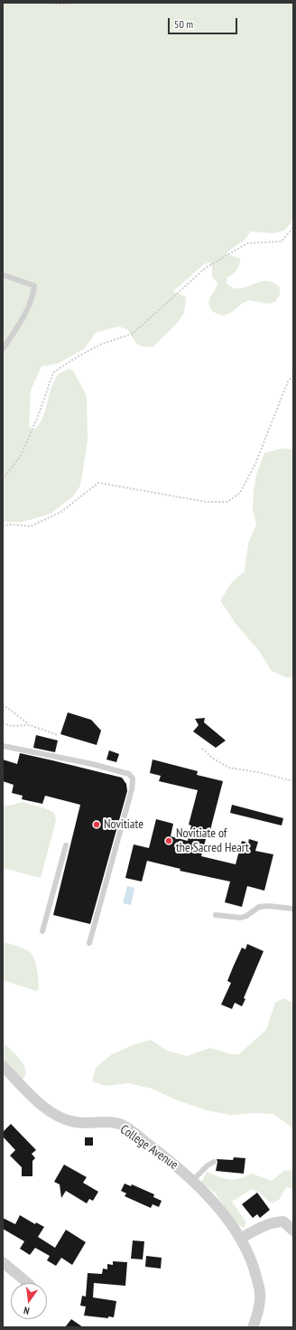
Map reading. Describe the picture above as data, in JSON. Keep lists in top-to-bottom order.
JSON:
{
  "streets": {
    "street": ["College Avenue"]
  },
  "places": ["Novitiate", "Novitiate of the Sacred Heart"],
  "scale_bar": "50 m",
  "north": "bottom"
}
